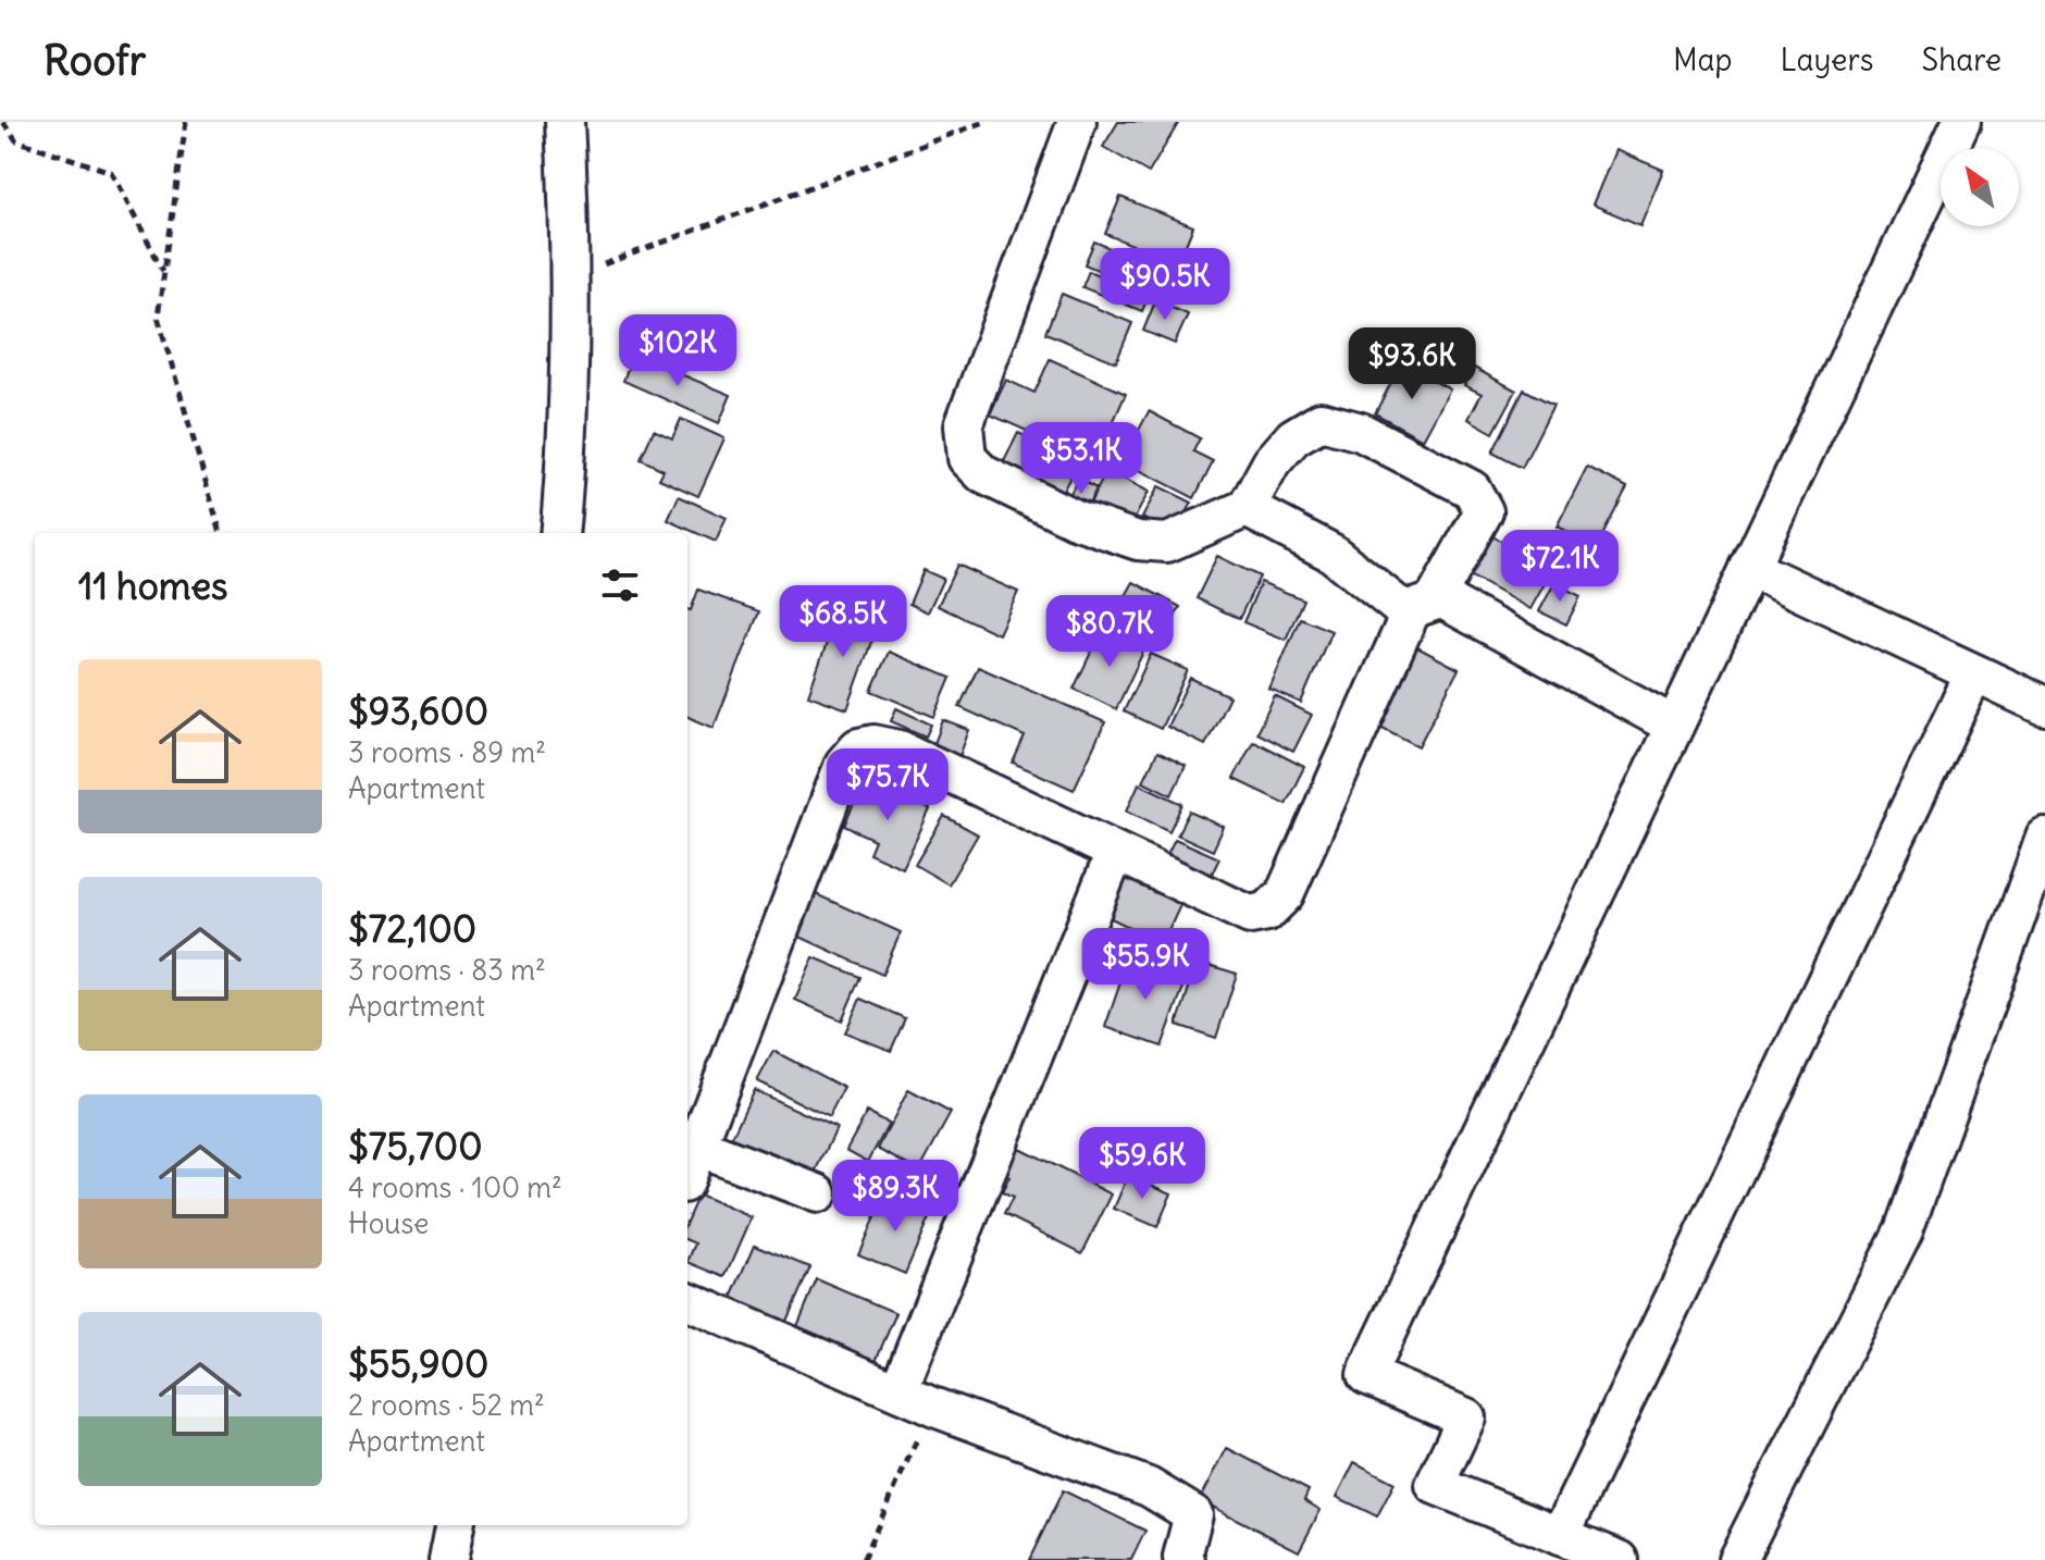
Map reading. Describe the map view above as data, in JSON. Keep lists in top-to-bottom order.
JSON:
{
  "north": "top left",
  "page": {
    "header": "Roofr",
    "nav": ["Map", "Layers", "Share"],
    "price": [
      "$90.5K",
      "$102K",
      "$93.6K",
      "$53.1K",
      "$72.1K",
      "$68.5K",
      "$80.7K",
      "$75.7K",
      "$55.9K",
      "$59.6K",
      "$89.3K"
    ],
    "heading": "11 homes",
    "list": [
      {
        "name": "$93,600",
        "note": "3 rooms · 89 m² · Apartment"
      },
      {
        "name": "$72,100",
        "note": "3 rooms · 83 m² · Apartment"
      },
      {
        "name": "$75,700",
        "note": "4 rooms · 100 m² · House"
      },
      {
        "name": "$55,900",
        "note": "2 rooms · 52 m² · Apartment"
      }
    ]
  }
}
